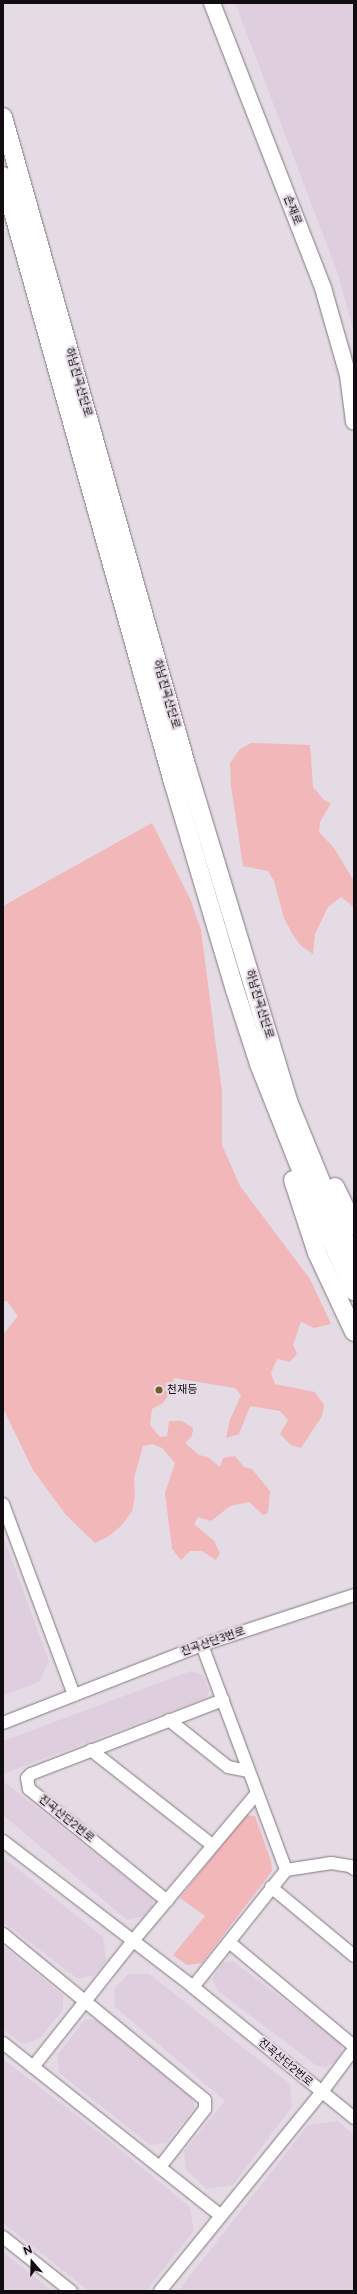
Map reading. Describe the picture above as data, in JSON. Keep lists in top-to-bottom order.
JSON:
{
  "streets": {
    "highway": ["하남진곡산단로"],
    "main road": ["손재로"],
    "street": ["진곡산단3번로", "진곡산단2번로"]
  },
  "places": ["천재등"],
  "north": "top"
}
